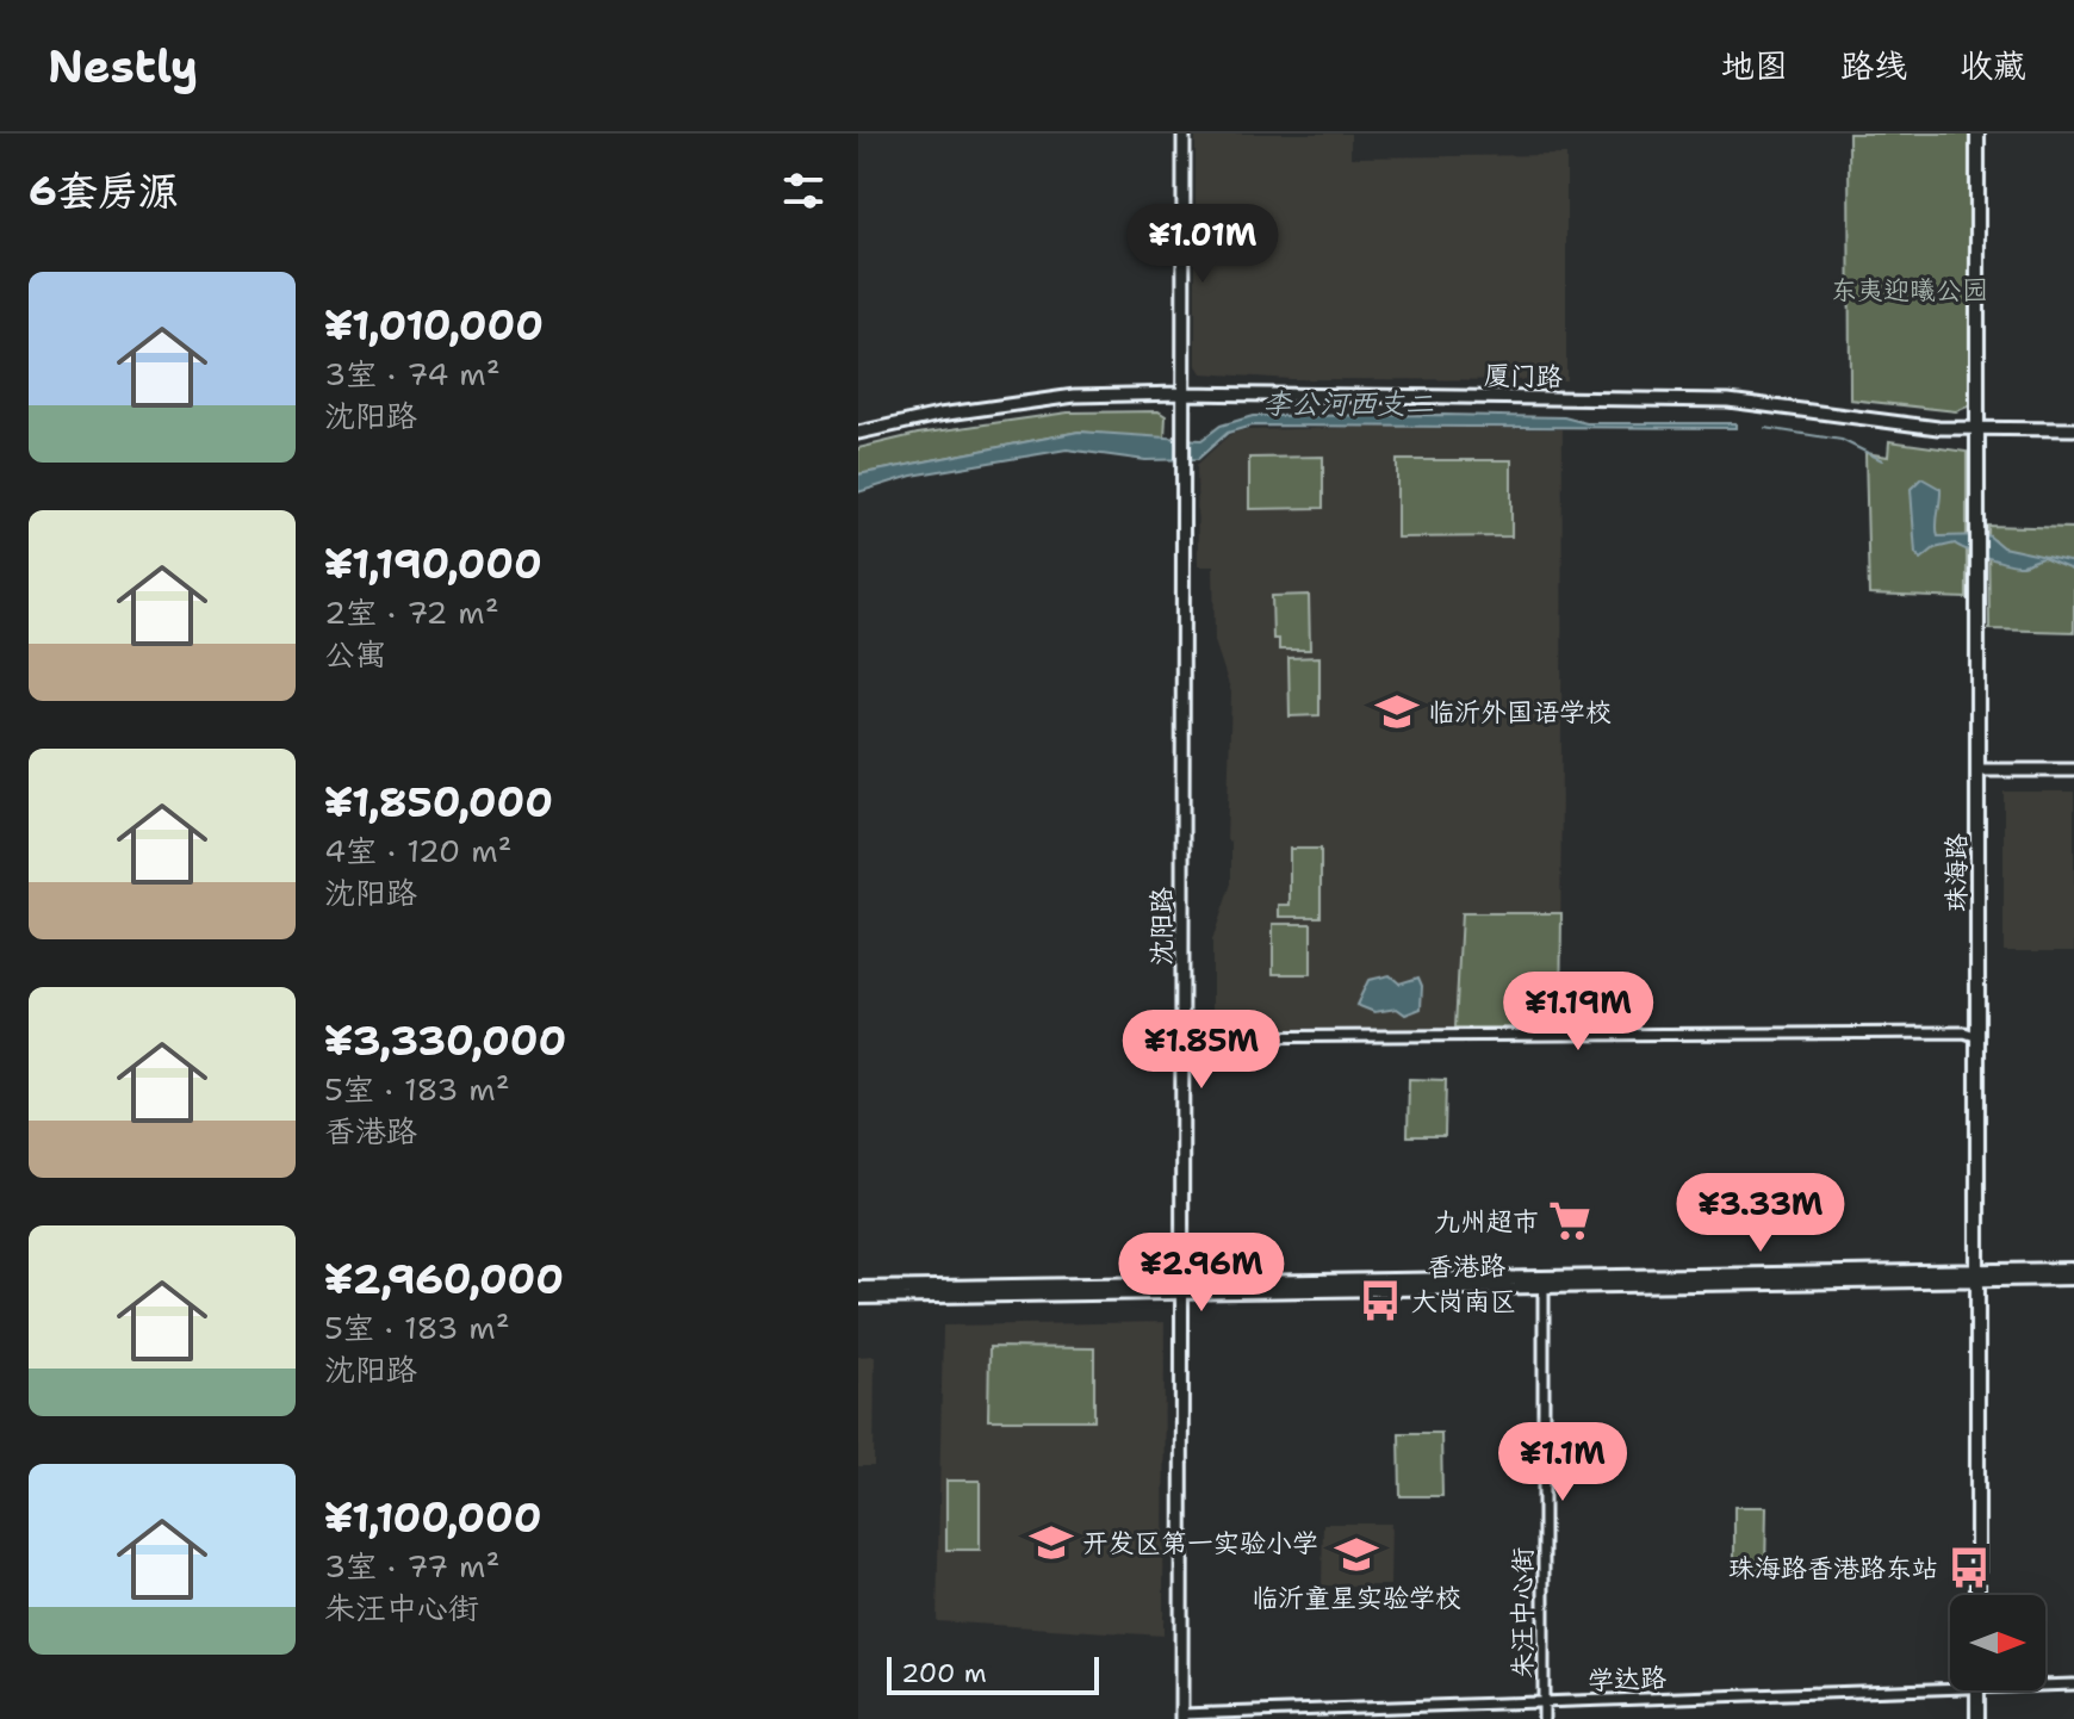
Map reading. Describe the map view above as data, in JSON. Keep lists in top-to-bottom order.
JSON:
{
  "streets": {
    "main road": ["珠海路", "香港路"],
    "street": [
      "厦门路",
      "沈阳路",
      "朱汪中心街",
      "学达路"
    ]
  },
  "crossings": [
    ["厦门路", "珠海路"],
    ["厦门路", "沈阳路"],
    ["珠海路", "香港路"],
    ["沈阳路", "香港路"],
    ["沈阳路", "学达路"],
    ["香港路", "朱汪中心街"],
    ["朱汪中心街", "学达路"]
  ],
  "water": ["李公河西支二"],
  "parks": ["东夷迎曦公园"],
  "places": {
    "school or university": ["临沂外国语学校", "开发区第一实验小学", "临沂童星实验学校"],
    "supermarket": ["九州超市"],
    "bus stop": ["大岗南区", "珠海路香港路东站"]
  },
  "scale_bar": "200 m",
  "north": "right",
  "page": {
    "header": "Nestly",
    "nav": ["地图", "路线", "收藏"],
    "heading": "6套房源",
    "price": [
      "¥1.01M",
      "¥1.19M",
      "¥1.85M",
      "¥3.33M",
      "¥2.96M",
      "¥1.1M"
    ],
    "list": [
      {
        "name": "¥1,010,000",
        "note": "3室 · 74 m² · 沈阳路"
      },
      {
        "name": "¥1,190,000",
        "note": "2室 · 72 m² · 公寓"
      },
      {
        "name": "¥1,850,000",
        "note": "4室 · 120 m² · 沈阳路"
      },
      {
        "name": "¥3,330,000",
        "note": "5室 · 183 m² · 香港路"
      },
      {
        "name": "¥2,960,000",
        "note": "5室 · 183 m² · 沈阳路"
      },
      {
        "name": "¥1,100,000",
        "note": "3室 · 77 m² · 朱汪中心街"
      }
    ],
    "scale": "200 m"
  }
}
